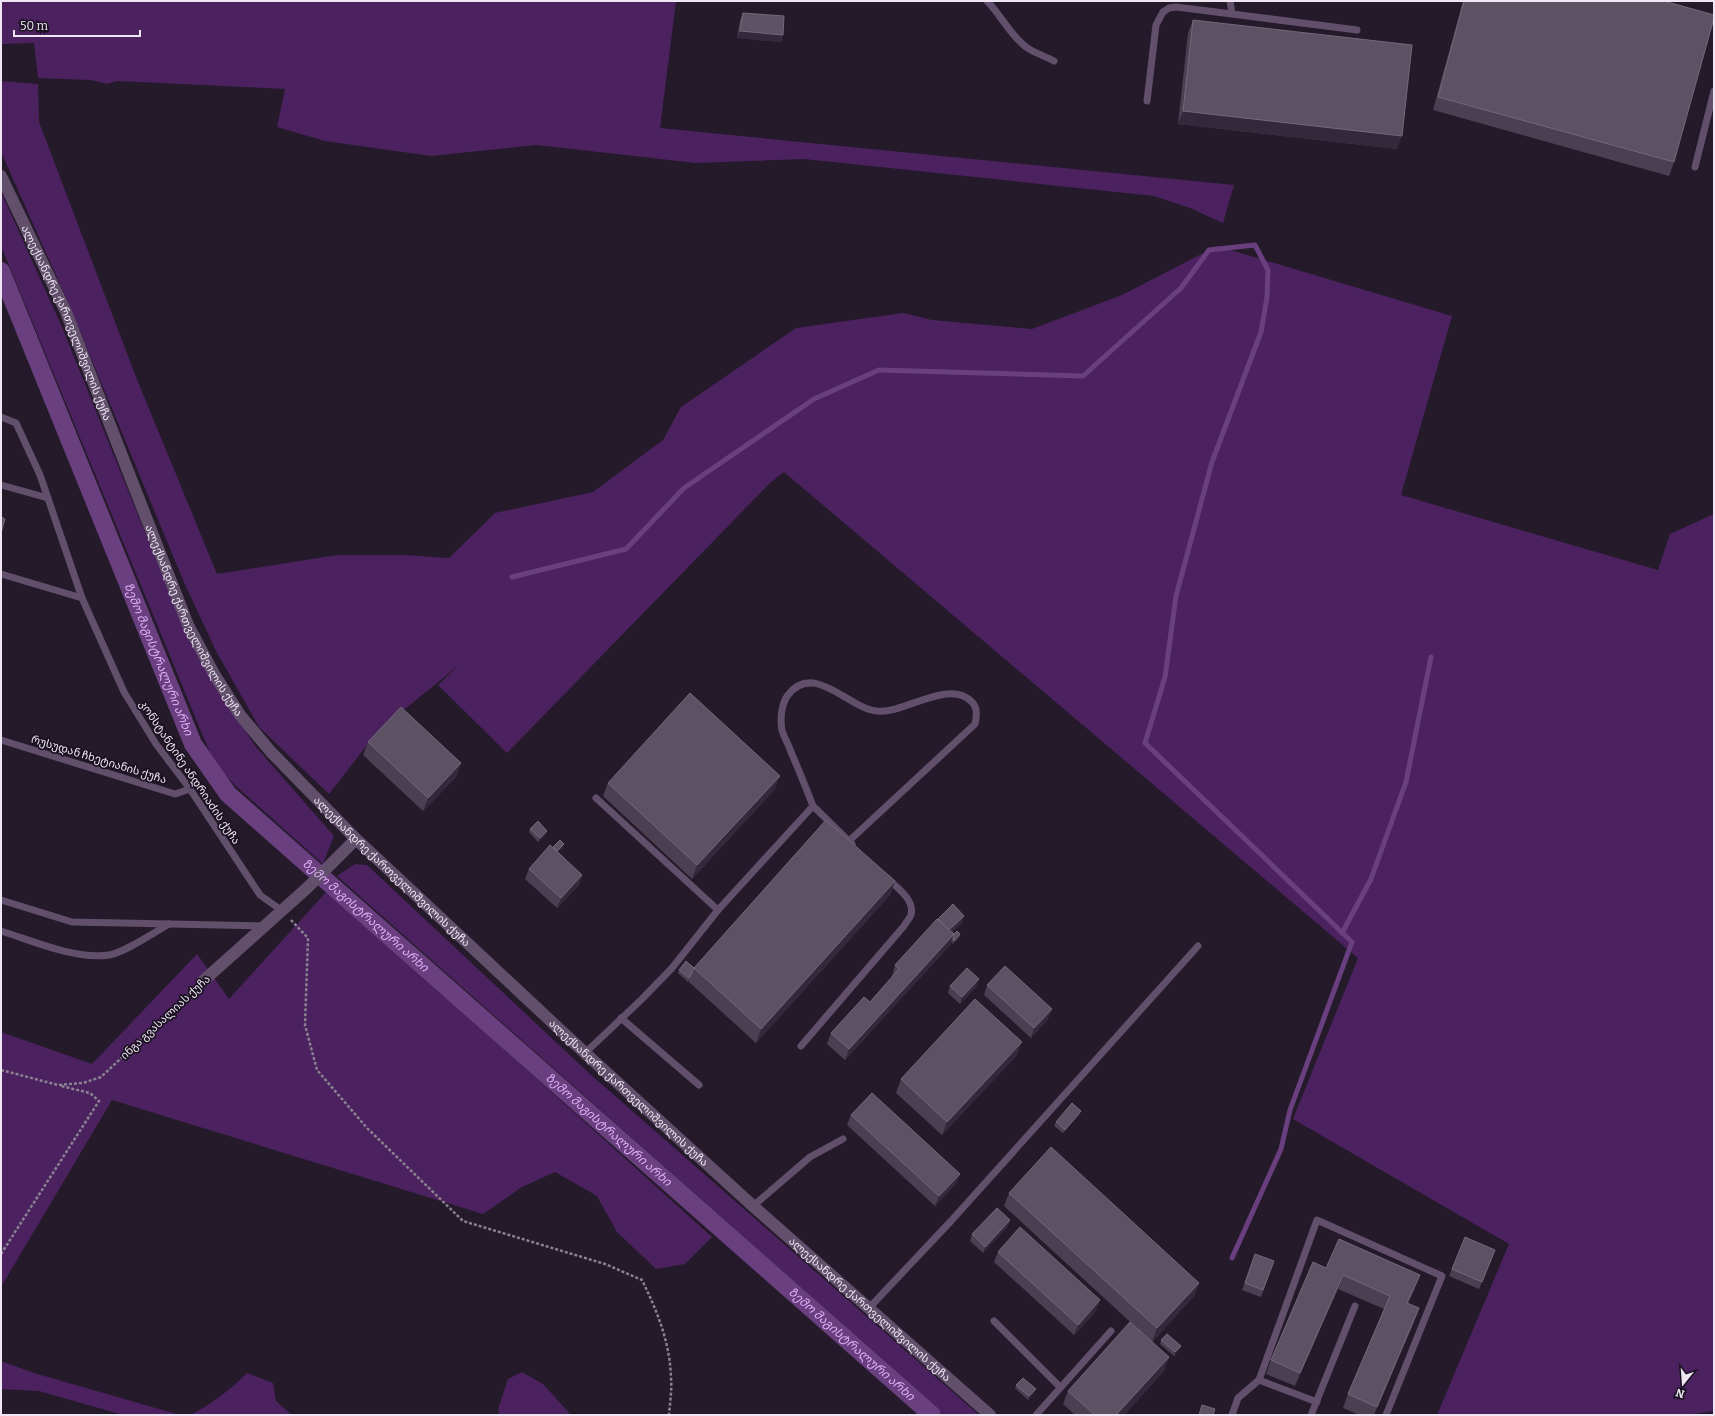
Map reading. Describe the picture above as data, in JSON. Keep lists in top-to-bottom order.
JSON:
{
  "streets": {
    "street": ["ალექსანდრე ქართველიშვილის ქუჩა", "ინგა გვასალიას ქუჩა"],
    "lane": ["რუსუდან ჩხეტიანის ქუჩა", "კონსტანტინე ანდრიაძის ქუჩა"]
  },
  "crossings": [
    ["ალექსანდრე ქართველიშვილის ქუჩა", "ინგა გვასალიას ქუჩა"],
    ["რუსუდან ჩხეტიანის ქუჩა", "კონსტანტინე ანდრიაძის ქუჩა"],
    ["კონსტანტინე ანდრიაძის ქუჩა", "ინგა გვასალიას ქუჩა"]
  ],
  "water": ["ზემო მაგისტრალური არხი"],
  "scale_bar": "50 m",
  "north": "bottom"
}
